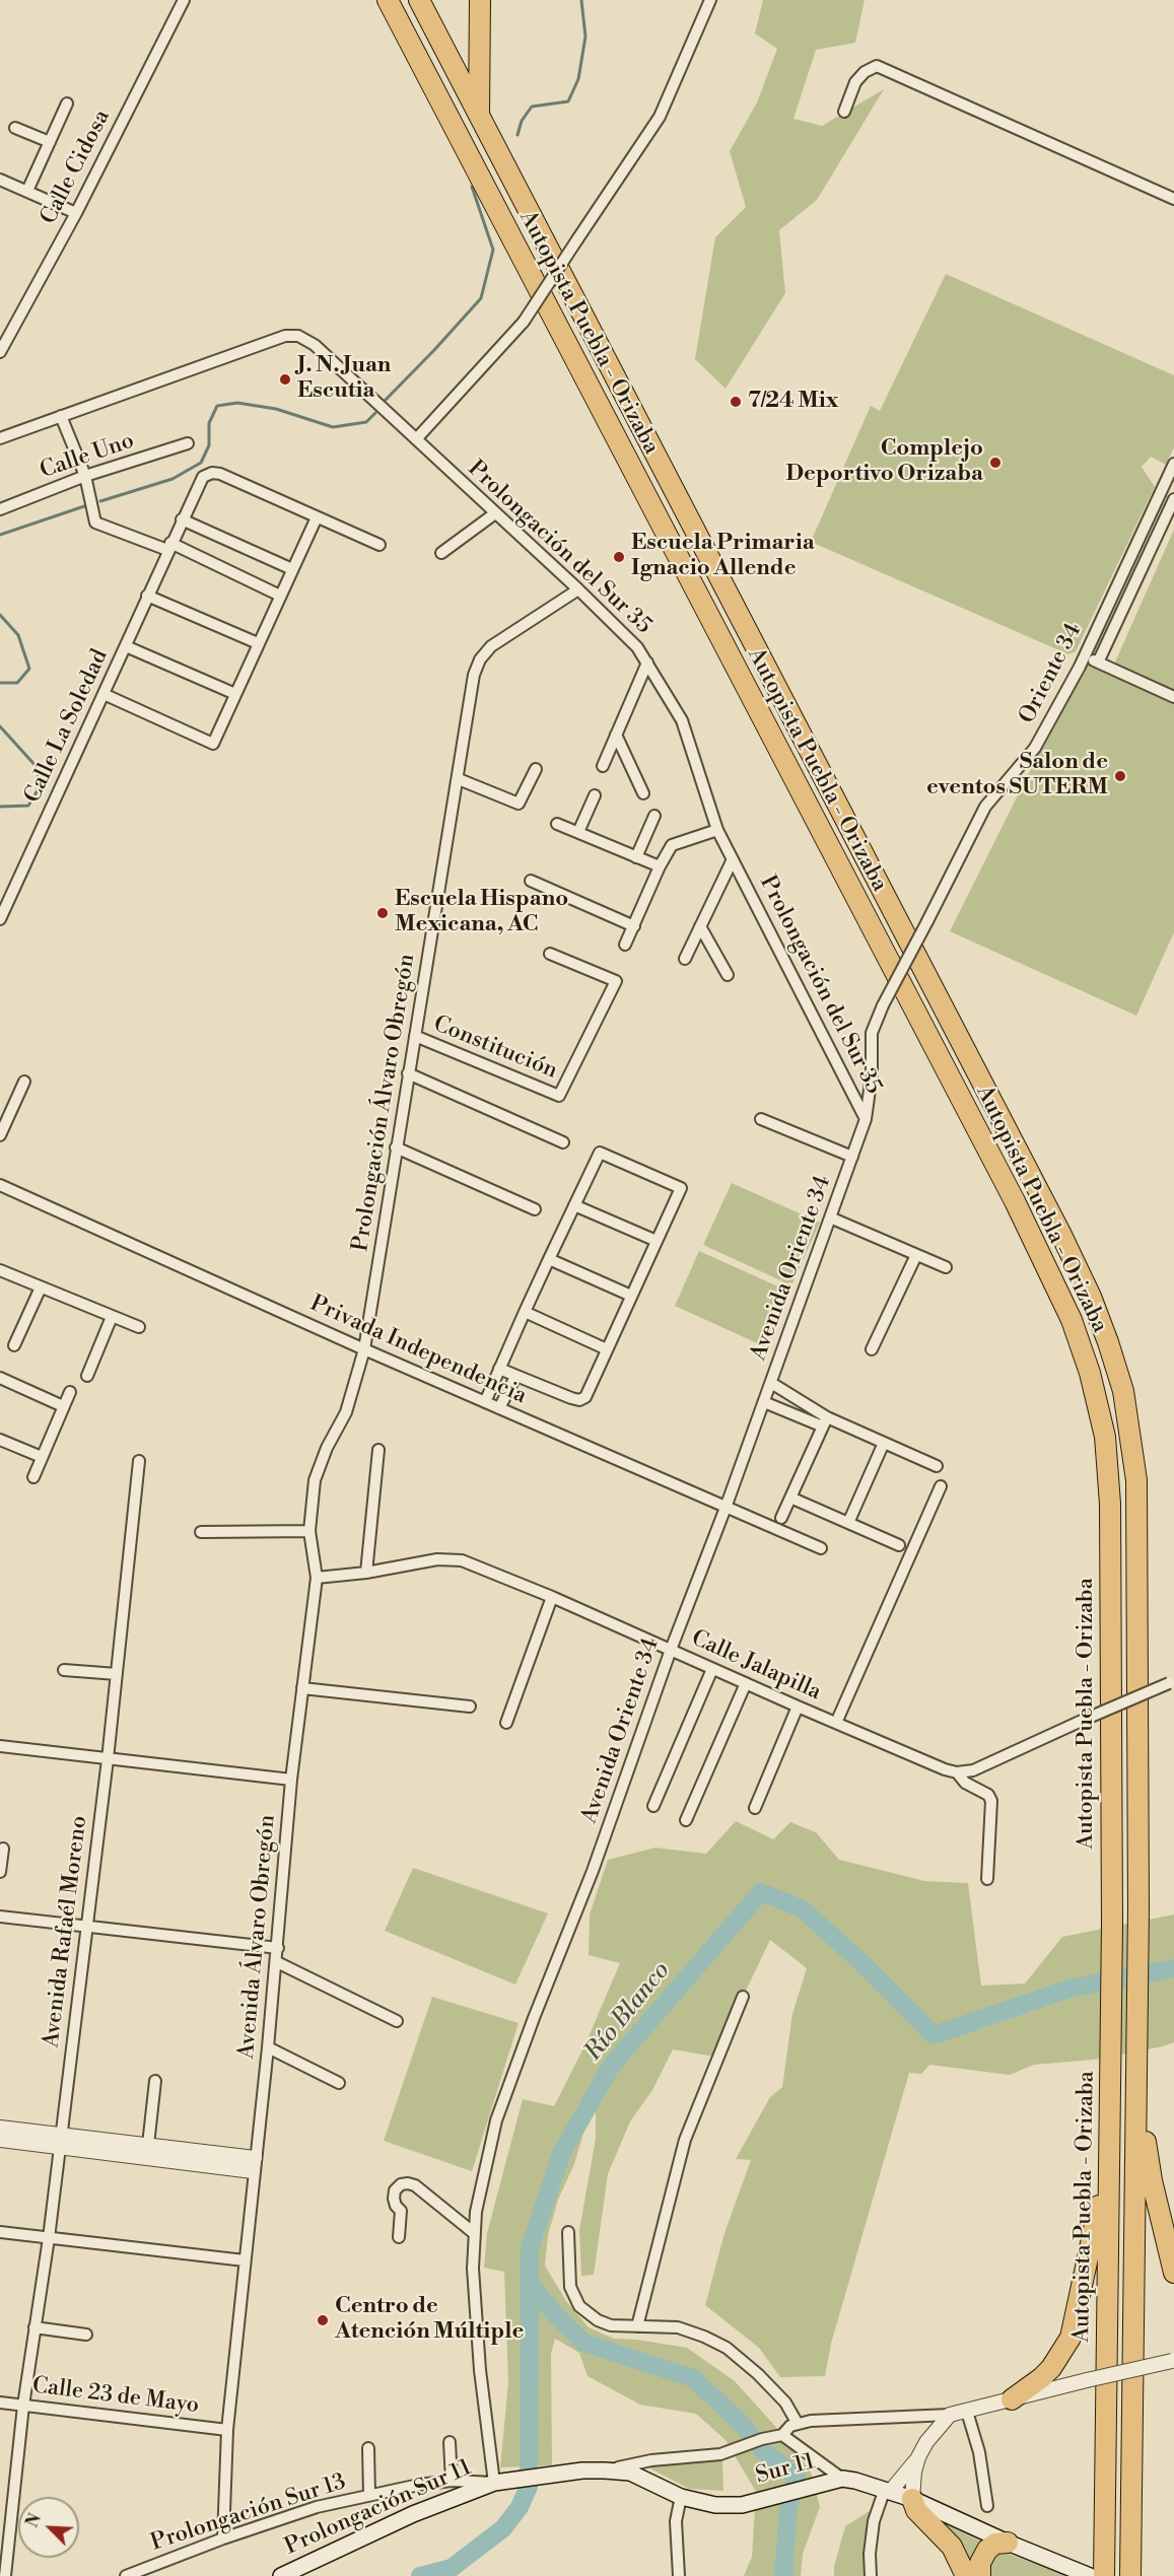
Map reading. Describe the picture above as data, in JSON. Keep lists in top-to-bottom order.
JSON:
{
  "streets": {
    "highway": ["Autopista Puebla - Orizaba"],
    "main road": ["Sur 11", "Prolongación Sur 11"],
    "street": [
      "Calle Cidosa",
      "Calle Uno",
      "Prolongación del Sur 35",
      "Oriente 34",
      "Calle La Soledad",
      "Constitución",
      "Prolongación Álvaro Obregón",
      "Avenida Oriente 34",
      "Privada Independencia",
      "Calle Jalapilla",
      "Avenida Rafaél Moreno",
      "Avenida Álvaro Obregón",
      "Calle 23 de Mayo",
      "Prolongación Sur 13"
    ]
  },
  "crossings": [
    ["Prolongación del Sur 35", "Prolongación Álvaro Obregón"],
    ["Prolongación del Sur 35", "Avenida Oriente 34"],
    ["Oriente 34", "Avenida Oriente 34"],
    ["Constitución", "Prolongación Álvaro Obregón"],
    ["Prolongación Álvaro Obregón", "Privada Independencia"],
    ["Prolongación Álvaro Obregón", "Avenida Álvaro Obregón"],
    ["Avenida Oriente 34", "Privada Independencia"],
    ["Avenida Oriente 34", "Calle Jalapilla"],
    ["Avenida Oriente 34", "Sur 11"],
    ["Avenida Oriente 34", "Prolongación Sur 11"],
    ["Avenida Oriente 34", "Prolongación Sur 13"],
    ["Privada Independencia", "Avenida Álvaro Obregón"],
    ["Calle Jalapilla", "Avenida Álvaro Obregón"],
    ["Avenida Rafaél Moreno", "Calle 23 de Mayo"],
    ["Avenida Álvaro Obregón", "Calle 23 de Mayo"],
    ["Avenida Álvaro Obregón", "Prolongación Sur 13"],
    ["Sur 11", "Prolongación Sur 11"],
    ["Sur 11", "Prolongación Sur 13"],
    ["Prolongación Sur 11", "Prolongación Sur 13"]
  ],
  "water": ["Río Blanco"],
  "places": [
    "J. N. Juan Escutia",
    "7/24 Mix",
    "Complejo Deportivo Orizaba",
    "Escuela Primaria Ignacio Allende",
    "Salon de eventos SUTERM",
    "Escuela Hispano Mexicana, AC",
    "Centro de Atención Múltiple"
  ],
  "north": "top left"
}
